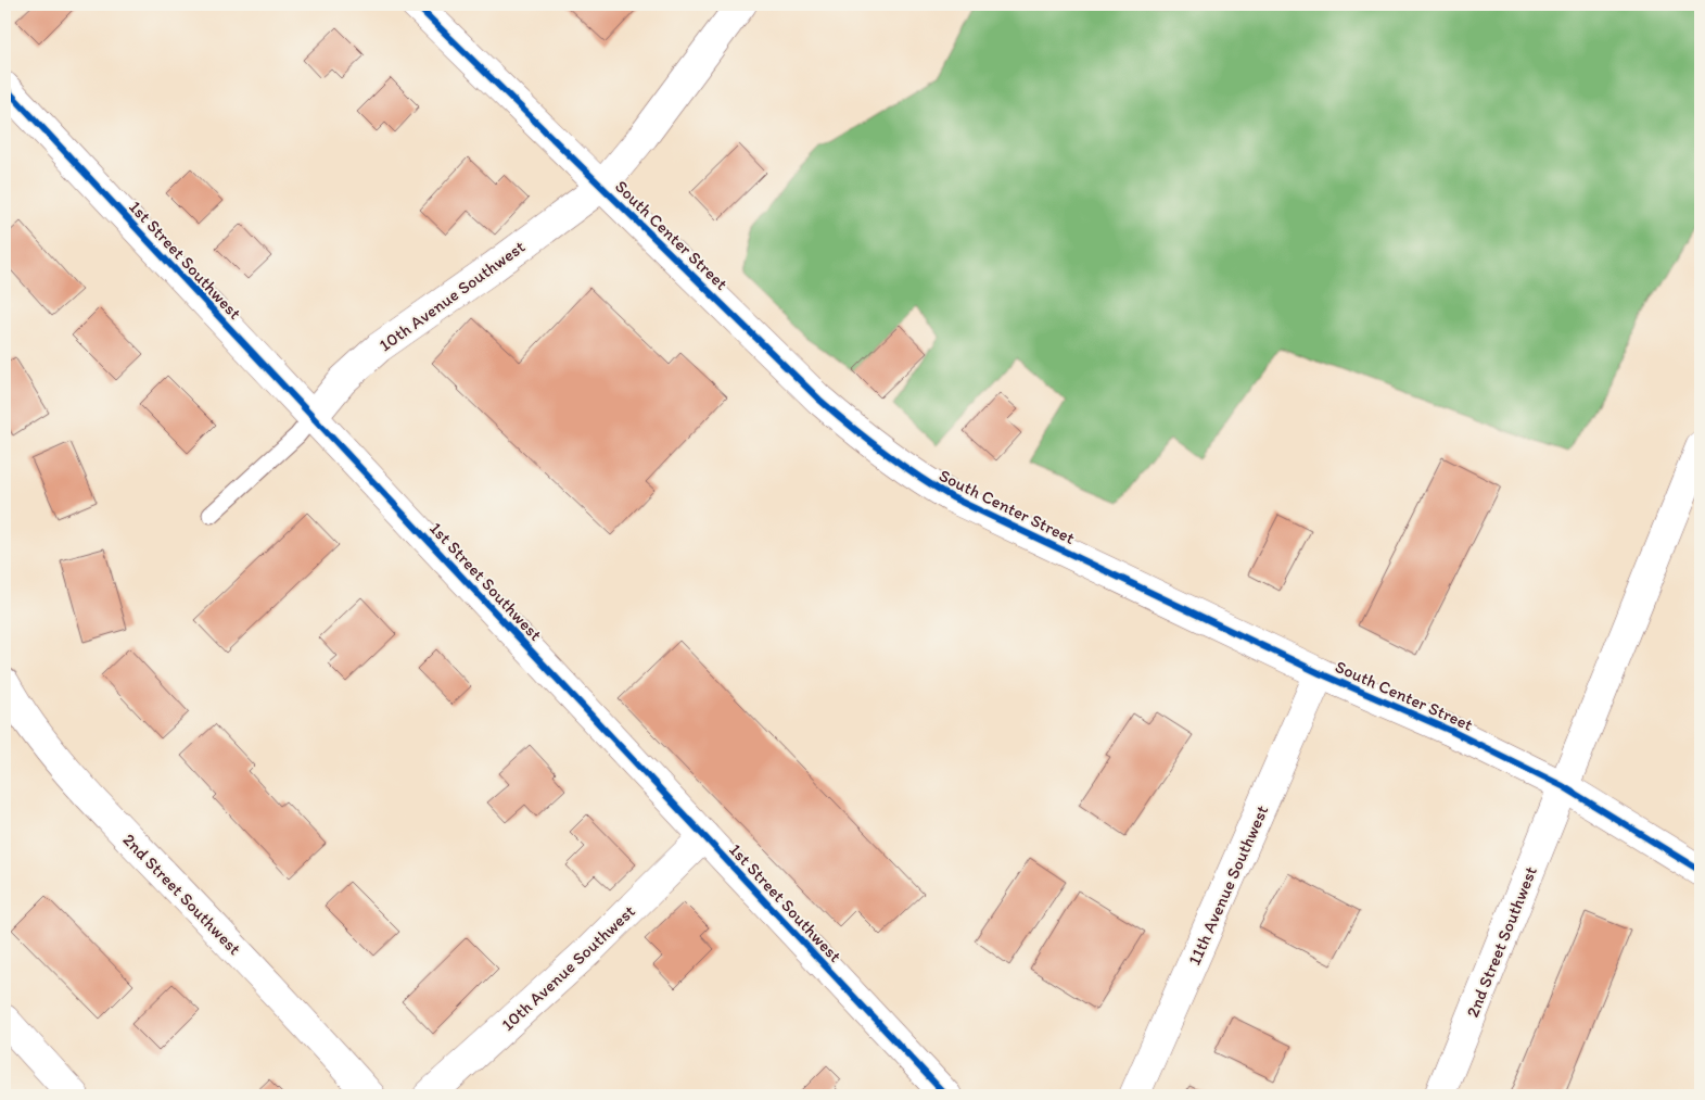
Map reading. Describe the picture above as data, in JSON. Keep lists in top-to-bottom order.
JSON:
{
  "streets": {
    "street": [
      "South Center Street",
      "1st Street Southwest",
      "10th Avenue Southwest",
      "11th Avenue Southwest",
      "2nd Street Southwest"
    ]
  },
  "crossings": [
    ["South Center Street", "10th Avenue Southwest"],
    ["South Center Street", "11th Avenue Southwest"],
    ["South Center Street", "2nd Street Southwest"],
    ["1st Street Southwest", "10th Avenue Southwest"]
  ]
}
